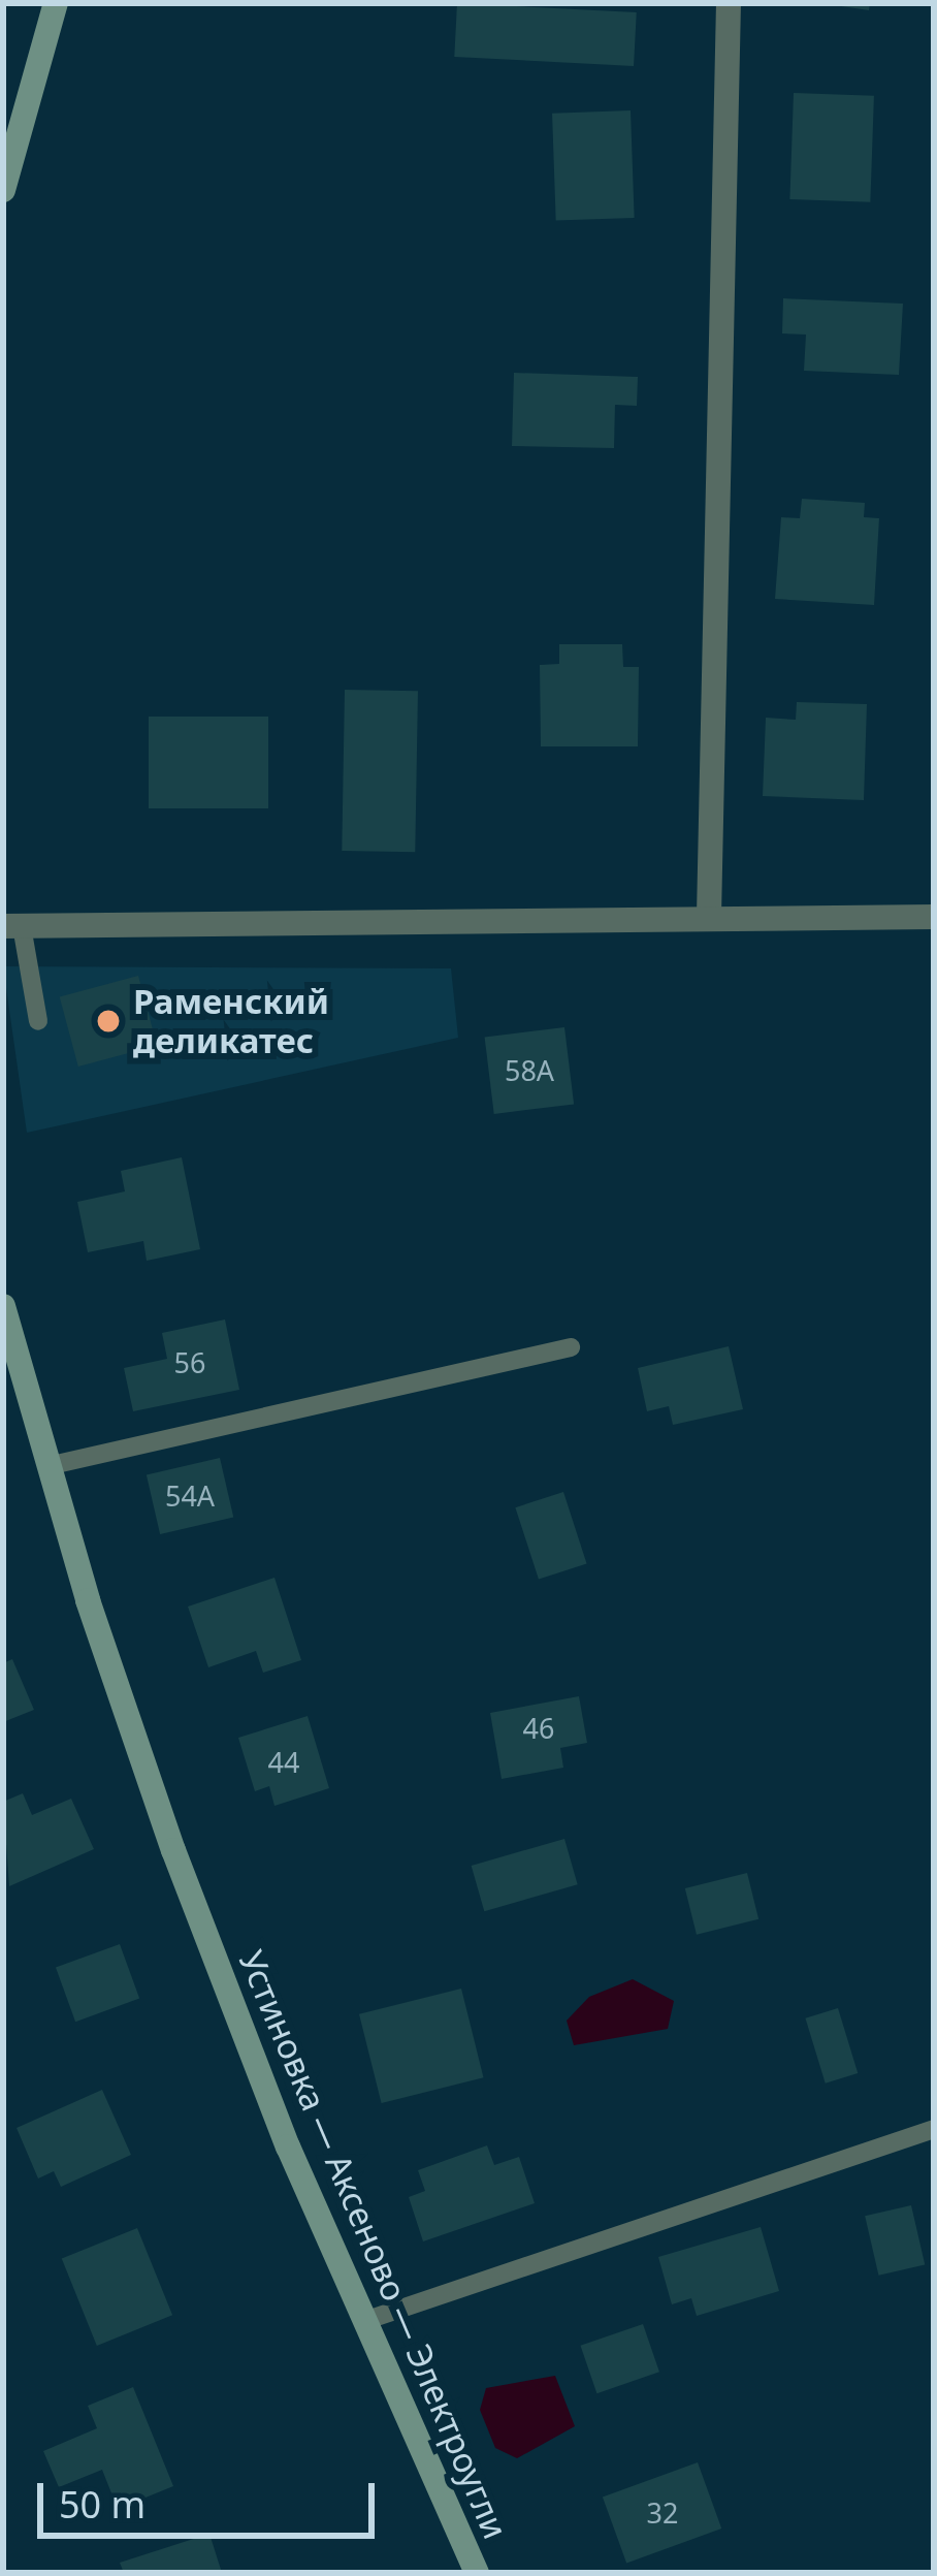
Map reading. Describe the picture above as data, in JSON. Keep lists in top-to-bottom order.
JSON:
{
  "streets": {
    "main road": ["Устиновка — Аксеново — Электроугли"]
  },
  "places": ["Раменский деликатес"],
  "house_numbers": [
    "58А",
    "56",
    "54А",
    "46",
    "44",
    "32"
  ],
  "scale_bar": "50 m"
}
